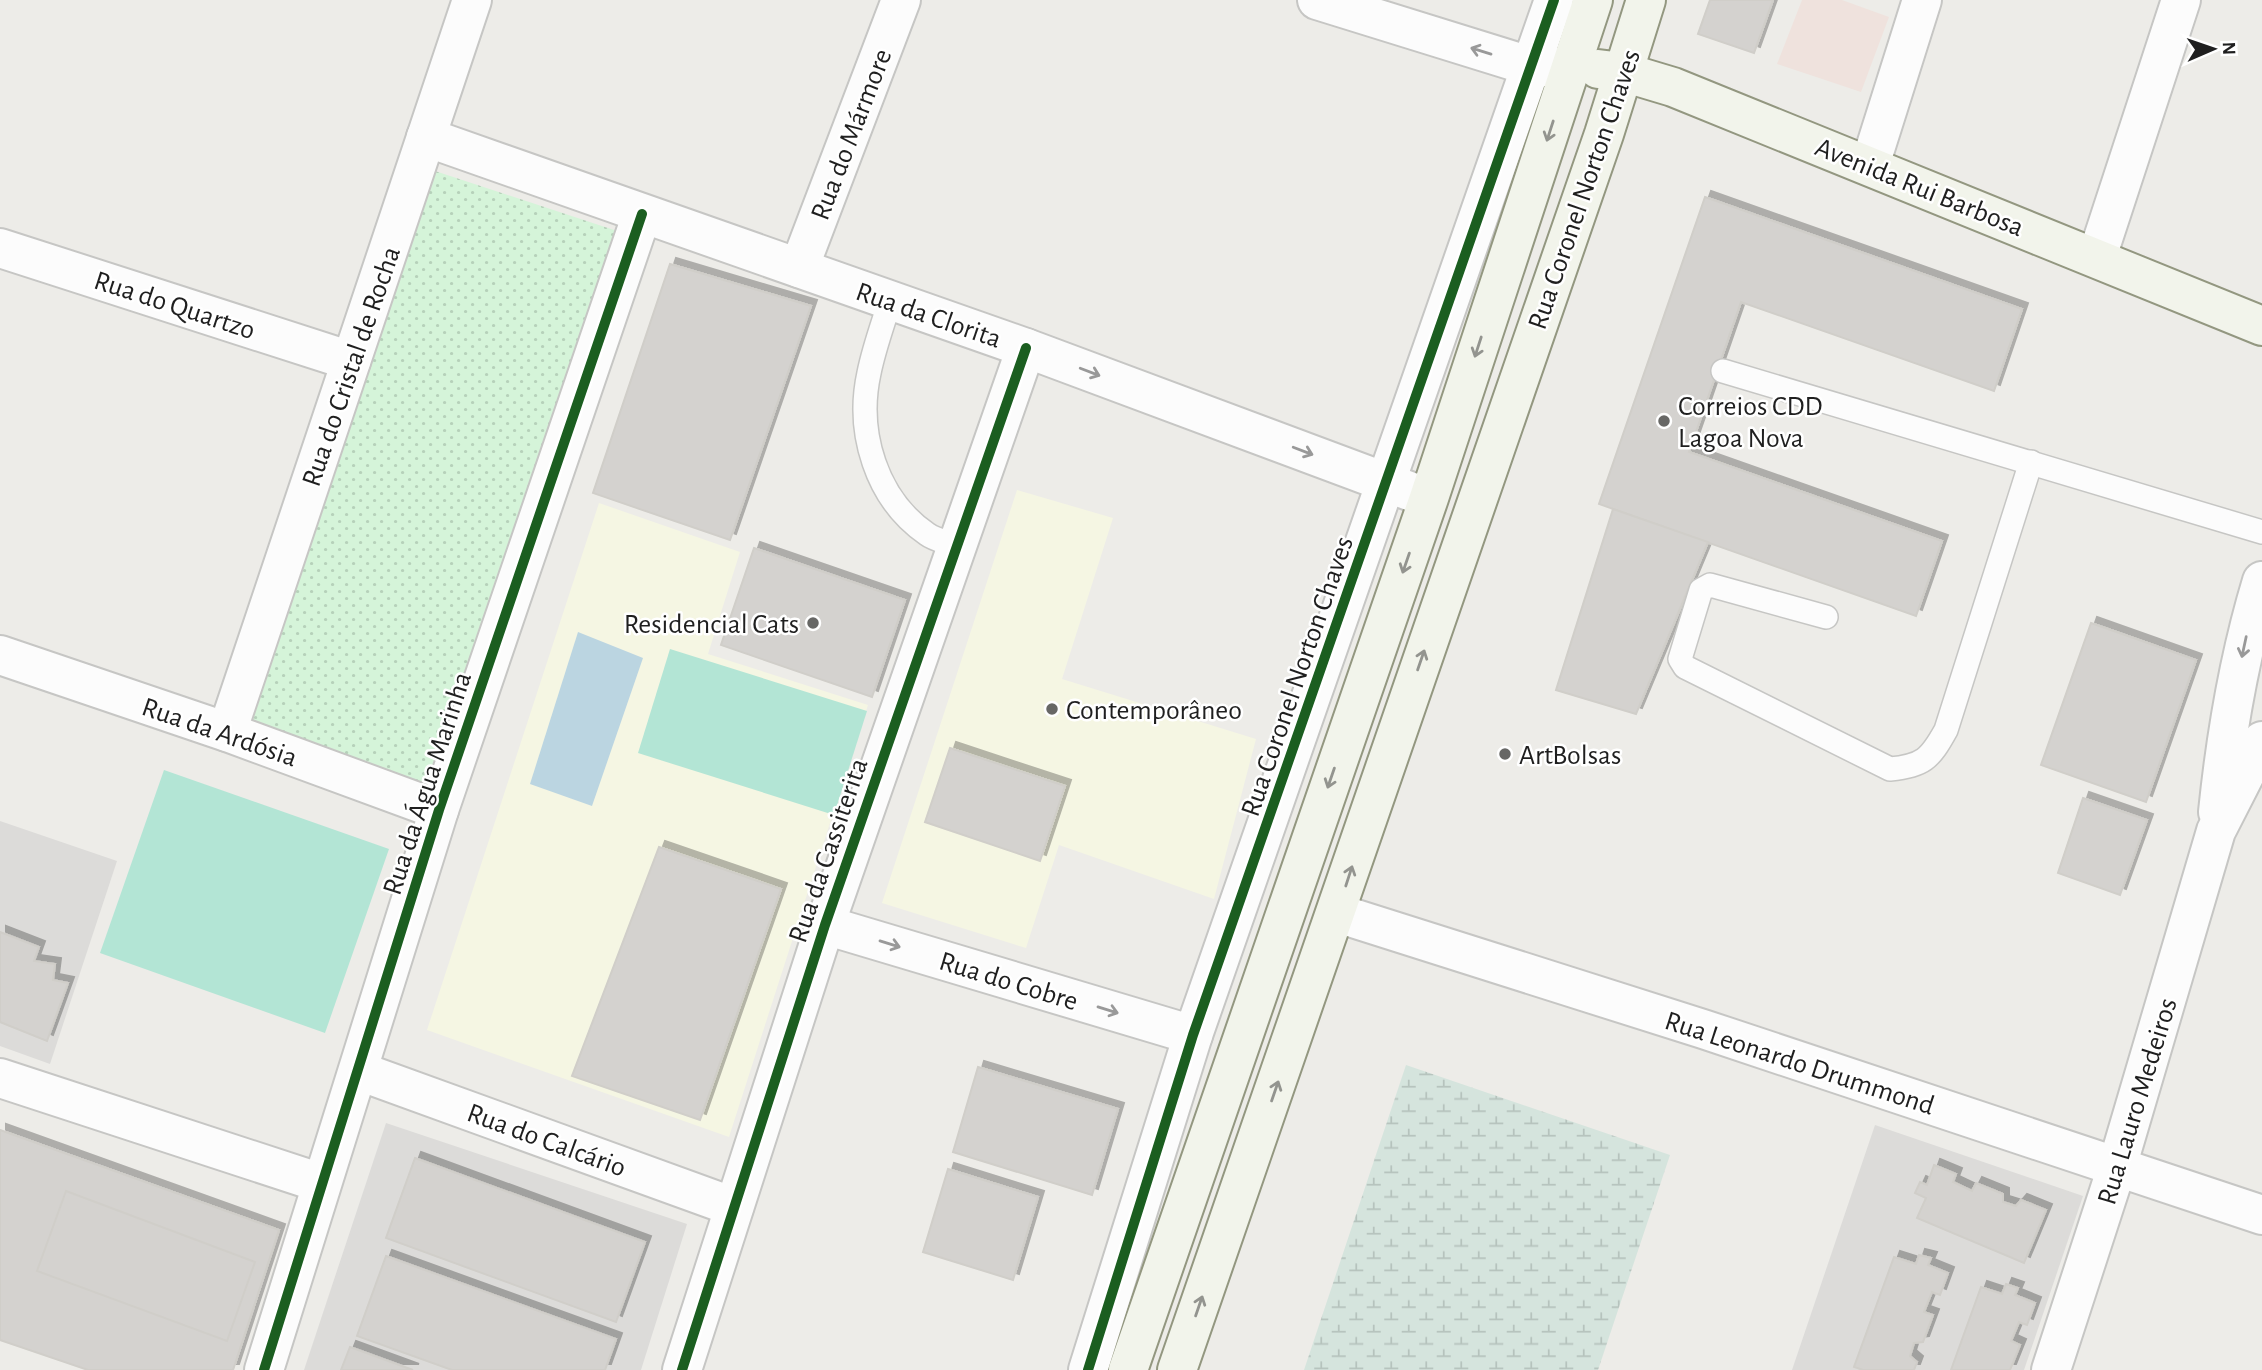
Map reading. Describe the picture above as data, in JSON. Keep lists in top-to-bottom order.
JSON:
{
  "streets": {
    "main road": ["Avenida Rui Barbosa", "Rua Coronel Norton Chaves"],
    "street": [
      "Rua do Mármore",
      "Rua do Quartzo",
      "Rua da Clorita",
      "Rua do Cristal de Rocha",
      "Rua da Ardósia",
      "Rua da Água Marinha",
      "Rua da Cassiterita",
      "Rua do Cobre",
      "Rua Leonardo Drummond",
      "Rua Lauro Medeiros",
      "Rua do Calcário"
    ]
  },
  "crossings": [
    ["Rua do Mármore", "Rua da Clorita"],
    ["Avenida Rui Barbosa", "Rua Coronel Norton Chaves"],
    ["Rua Coronel Norton Chaves", "Rua da Clorita"],
    ["Rua Coronel Norton Chaves", "Rua do Cobre"],
    ["Rua Coronel Norton Chaves", "Rua Leonardo Drummond"],
    ["Rua do Quartzo", "Rua do Cristal de Rocha"],
    ["Rua da Clorita", "Rua do Cristal de Rocha"],
    ["Rua da Clorita", "Rua da Água Marinha"],
    ["Rua da Clorita", "Rua da Cassiterita"],
    ["Rua do Cristal de Rocha", "Rua da Ardósia"],
    ["Rua da Ardósia", "Rua da Água Marinha"],
    ["Rua da Água Marinha", "Rua do Calcário"],
    ["Rua da Cassiterita", "Rua do Cobre"],
    ["Rua da Cassiterita", "Rua do Calcário"],
    ["Rua Leonardo Drummond", "Rua Lauro Medeiros"]
  ],
  "one_way": ["Rua da Clorita", "Rua do Cobre"],
  "places": [
    "Correios CDD Lagoa Nova",
    "Residencial Cats",
    "Contemporâneo",
    "ArtBolsas"
  ],
  "north": "right"
}
